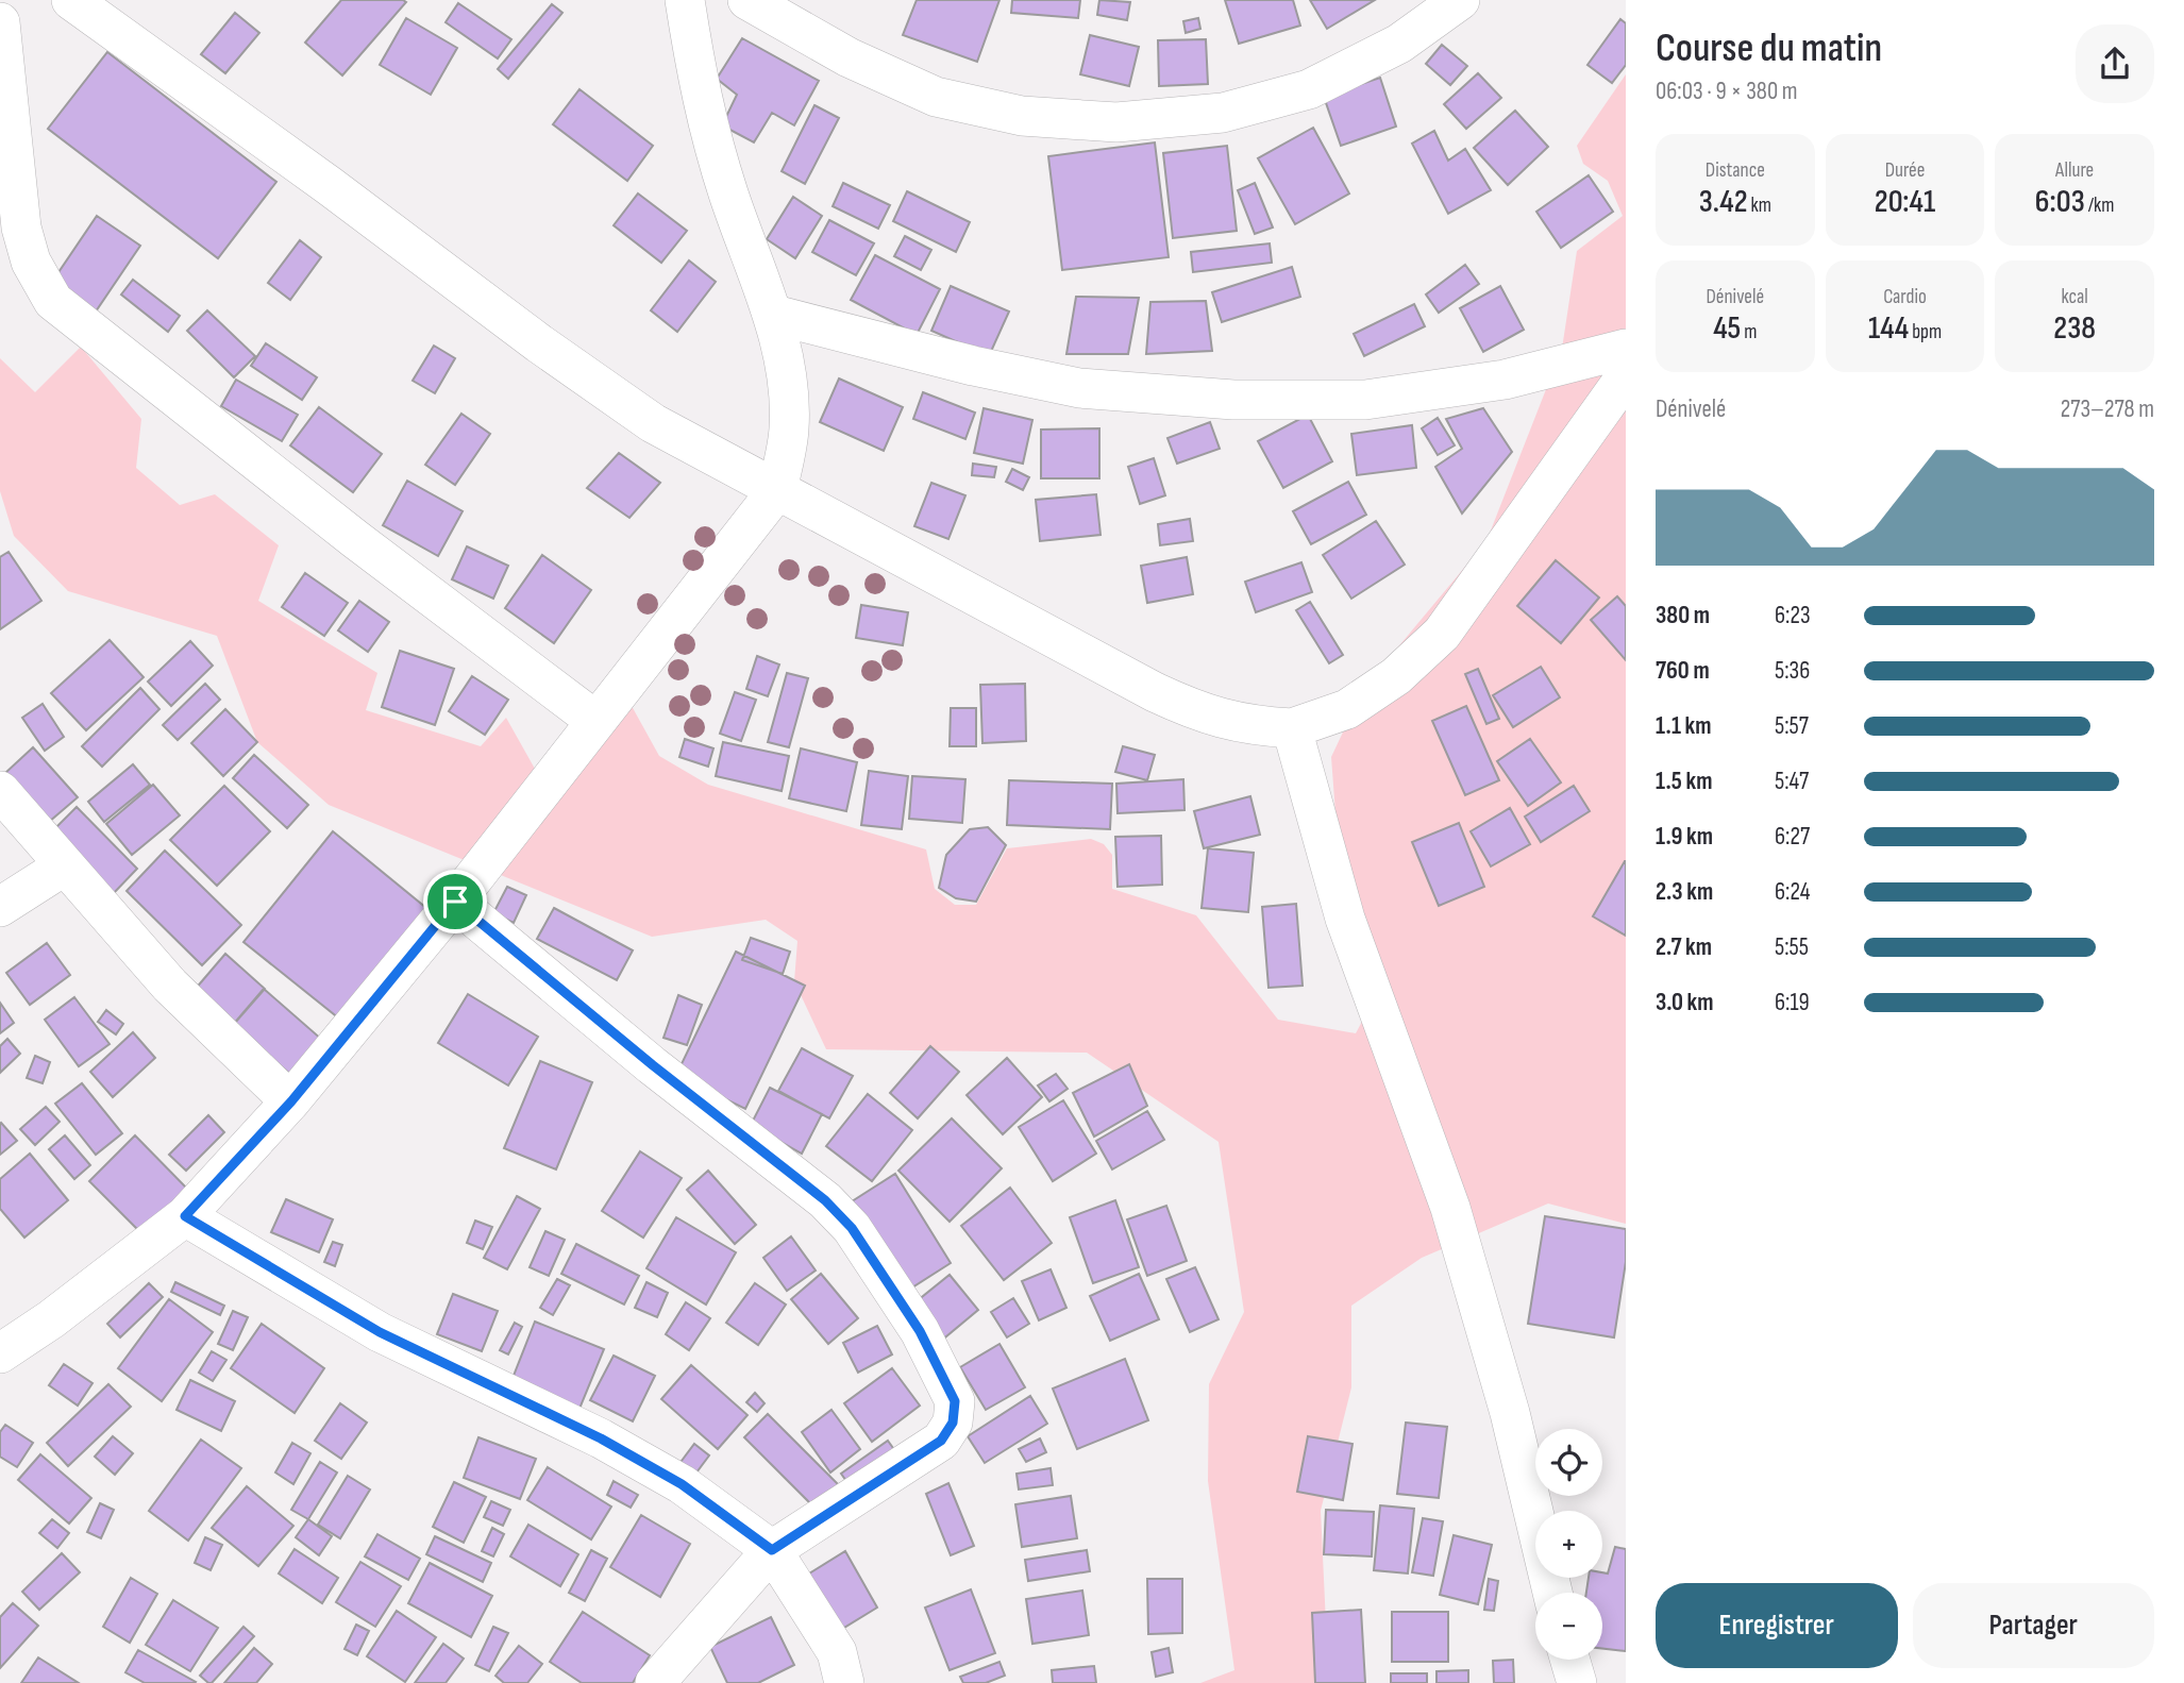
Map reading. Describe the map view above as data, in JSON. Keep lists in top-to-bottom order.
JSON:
{
  "page": {
    "heading": ["Course du matin", "06:03 · 9 × 380 m"],
    "stats": [
      ["Distance", "3.42 km"],
      ["Durée", "20:41"],
      ["Allure", "6:03 /km"],
      ["Dénivelé", "45 m"],
      ["Cardio", "144 bpm"],
      ["kcal", "238"]
    ],
    "chart": ["Dénivelé", "273–278 m"],
    "list": [
      {
        "name": "380 m",
        "note": "6:23"
      },
      {
        "name": "760 m",
        "note": "5:36"
      },
      {
        "name": "1.1 km",
        "note": "5:57"
      },
      {
        "name": "1.5 km",
        "note": "5:47"
      },
      {
        "name": "1.9 km",
        "note": "6:27"
      },
      {
        "name": "2.3 km",
        "note": "6:24"
      },
      {
        "name": "2.7 km",
        "note": "5:55"
      },
      {
        "name": "3.0 km",
        "note": "6:19"
      }
    ],
    "map_buttons": ["+", "−"],
    "buttons": ["Enregistrer", "Partager"]
  }
}
